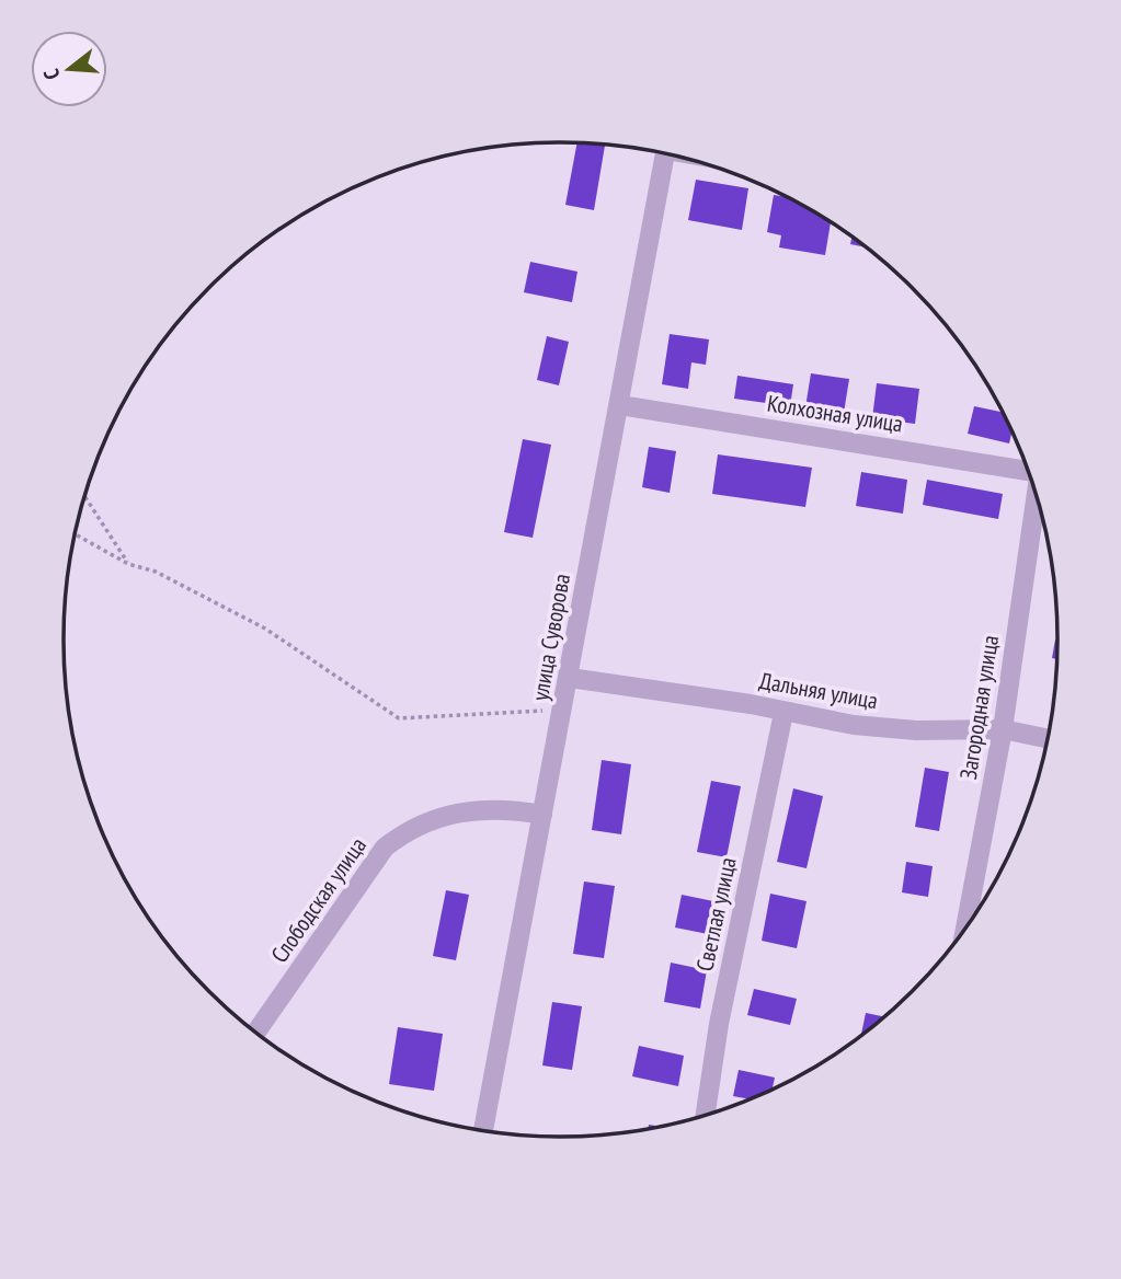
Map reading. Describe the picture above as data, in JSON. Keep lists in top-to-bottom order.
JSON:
{
  "streets": {
    "street": [
      "Колхозная улица",
      "улица Суворова",
      "Дальняя улица",
      "Загородная улица",
      "Слободская улица",
      "Светлая улица"
    ]
  },
  "crossings": [
    ["Колхозная улица", "улица Суворова"],
    ["улица Суворова", "Дальняя улица"],
    ["улица Суворова", "Слободская улица"],
    ["Дальняя улица", "Загородная улица"],
    ["Дальняя улица", "Светлая улица"]
  ],
  "north": "left"
}
